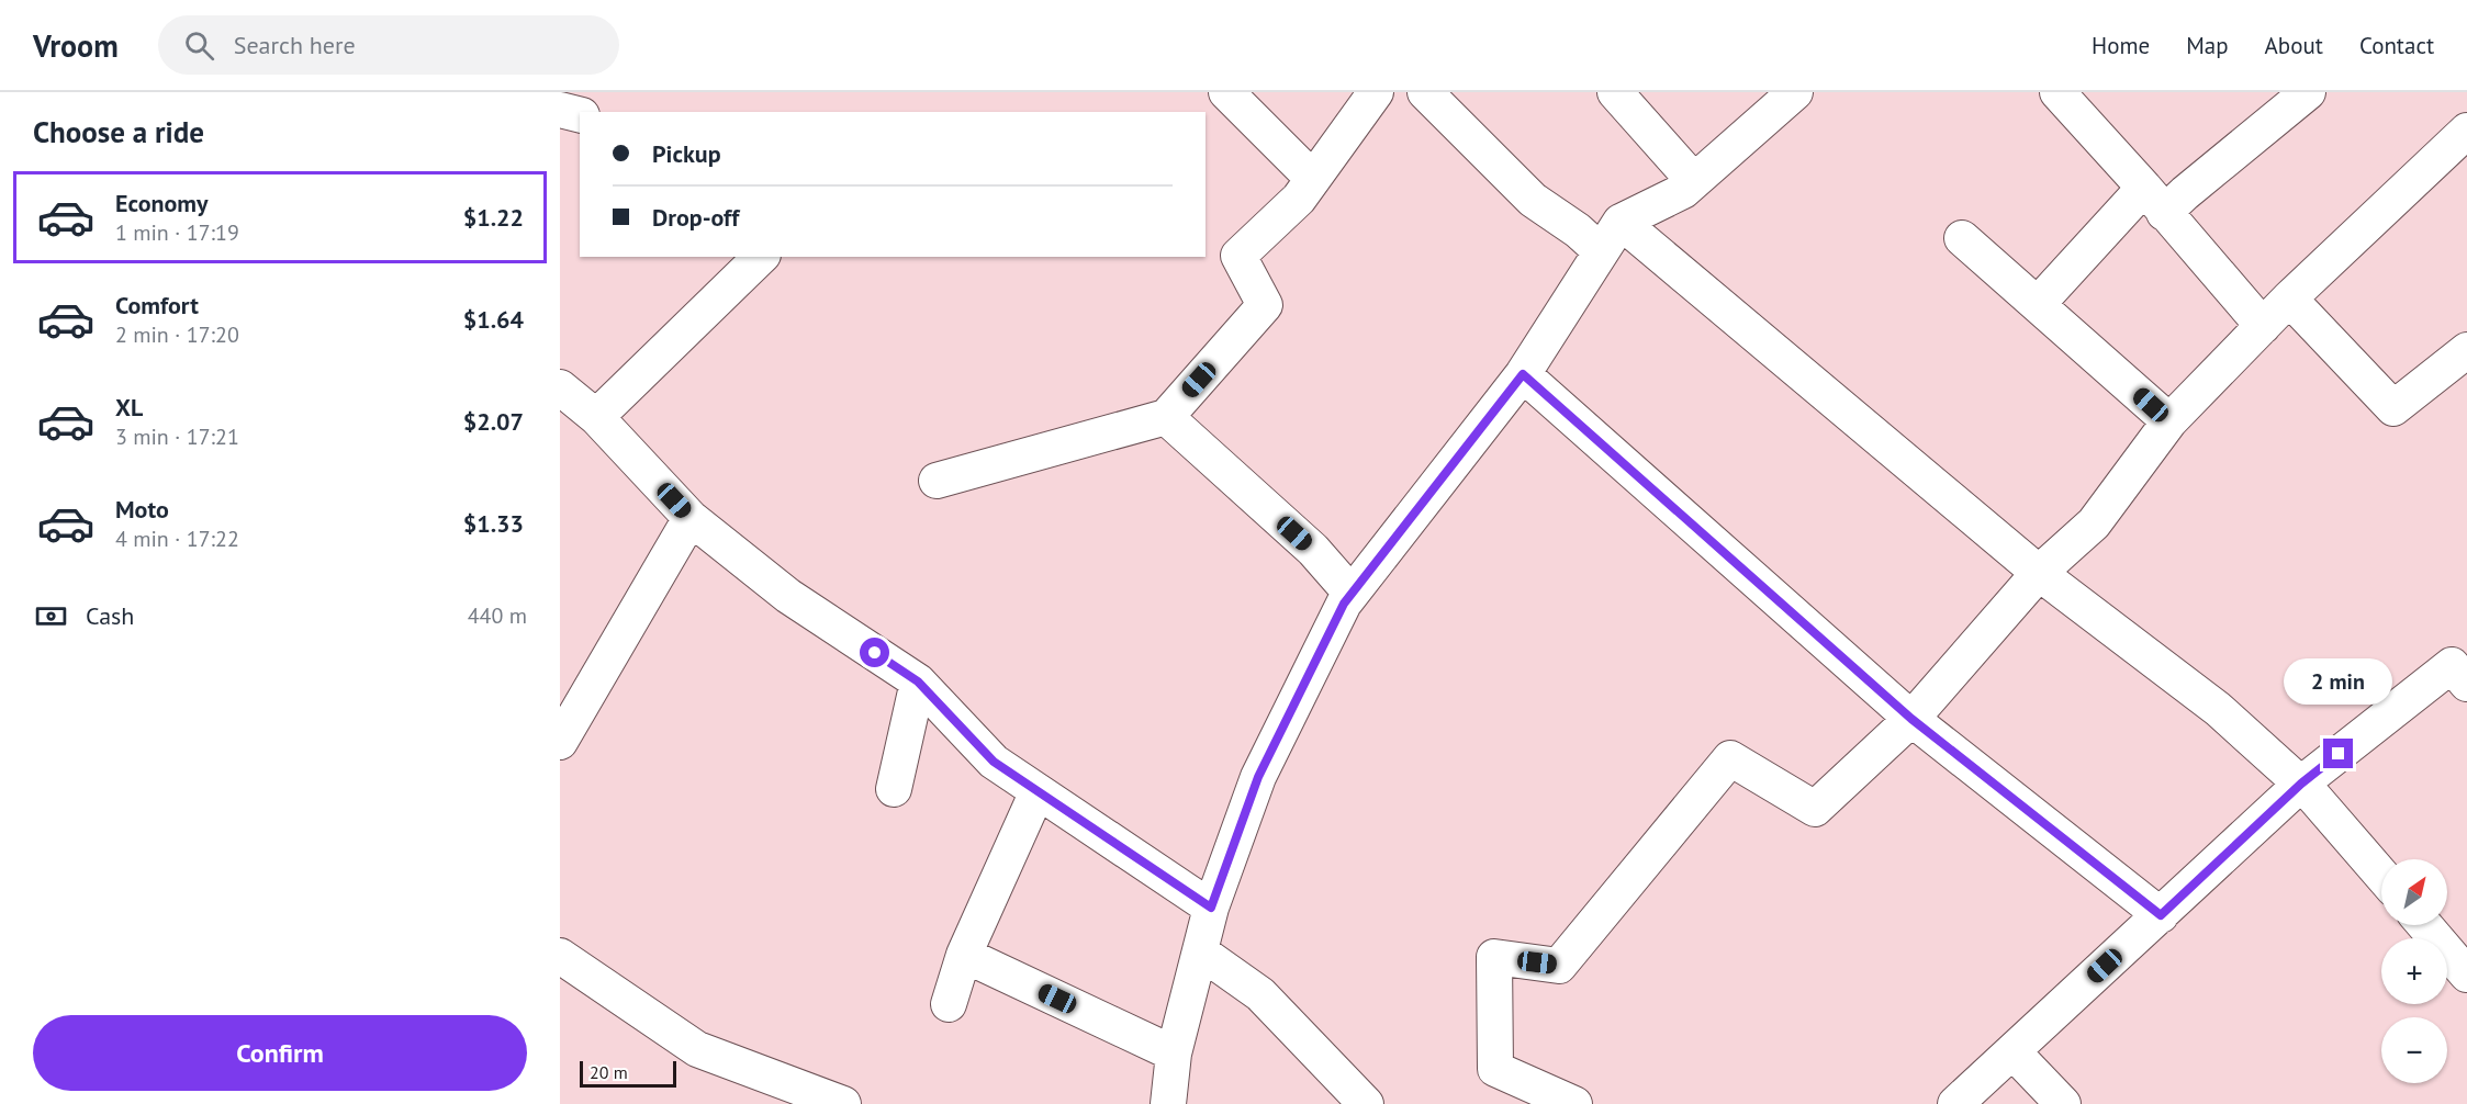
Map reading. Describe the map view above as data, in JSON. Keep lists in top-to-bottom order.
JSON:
{
  "scale_bar": "20 m",
  "north": "top right",
  "page": {
    "header": "Vroom",
    "search": "Search here",
    "nav": [
      "Home",
      "Map",
      "About",
      "Contact"
    ],
    "heading": "Choose a ride",
    "banner": ["Pickup", "Drop-off"],
    "list": [
      {
        "name": "Economy",
        "note": "1 min · 17:19",
        "value": "$1.22"
      },
      {
        "name": "Comfort",
        "note": "2 min · 17:20",
        "value": "$1.64"
      },
      {
        "name": "XL",
        "note": "3 min · 17:21",
        "value": "$2.07"
      },
      {
        "name": "Moto",
        "note": "4 min · 17:22",
        "value": "$1.33"
      }
    ],
    "pay": ["Cash", "440 m"],
    "bubble": "2 min",
    "map_buttons": ["+", "−"],
    "buttons": "Confirm",
    "scale": "20 m"
  }
}
